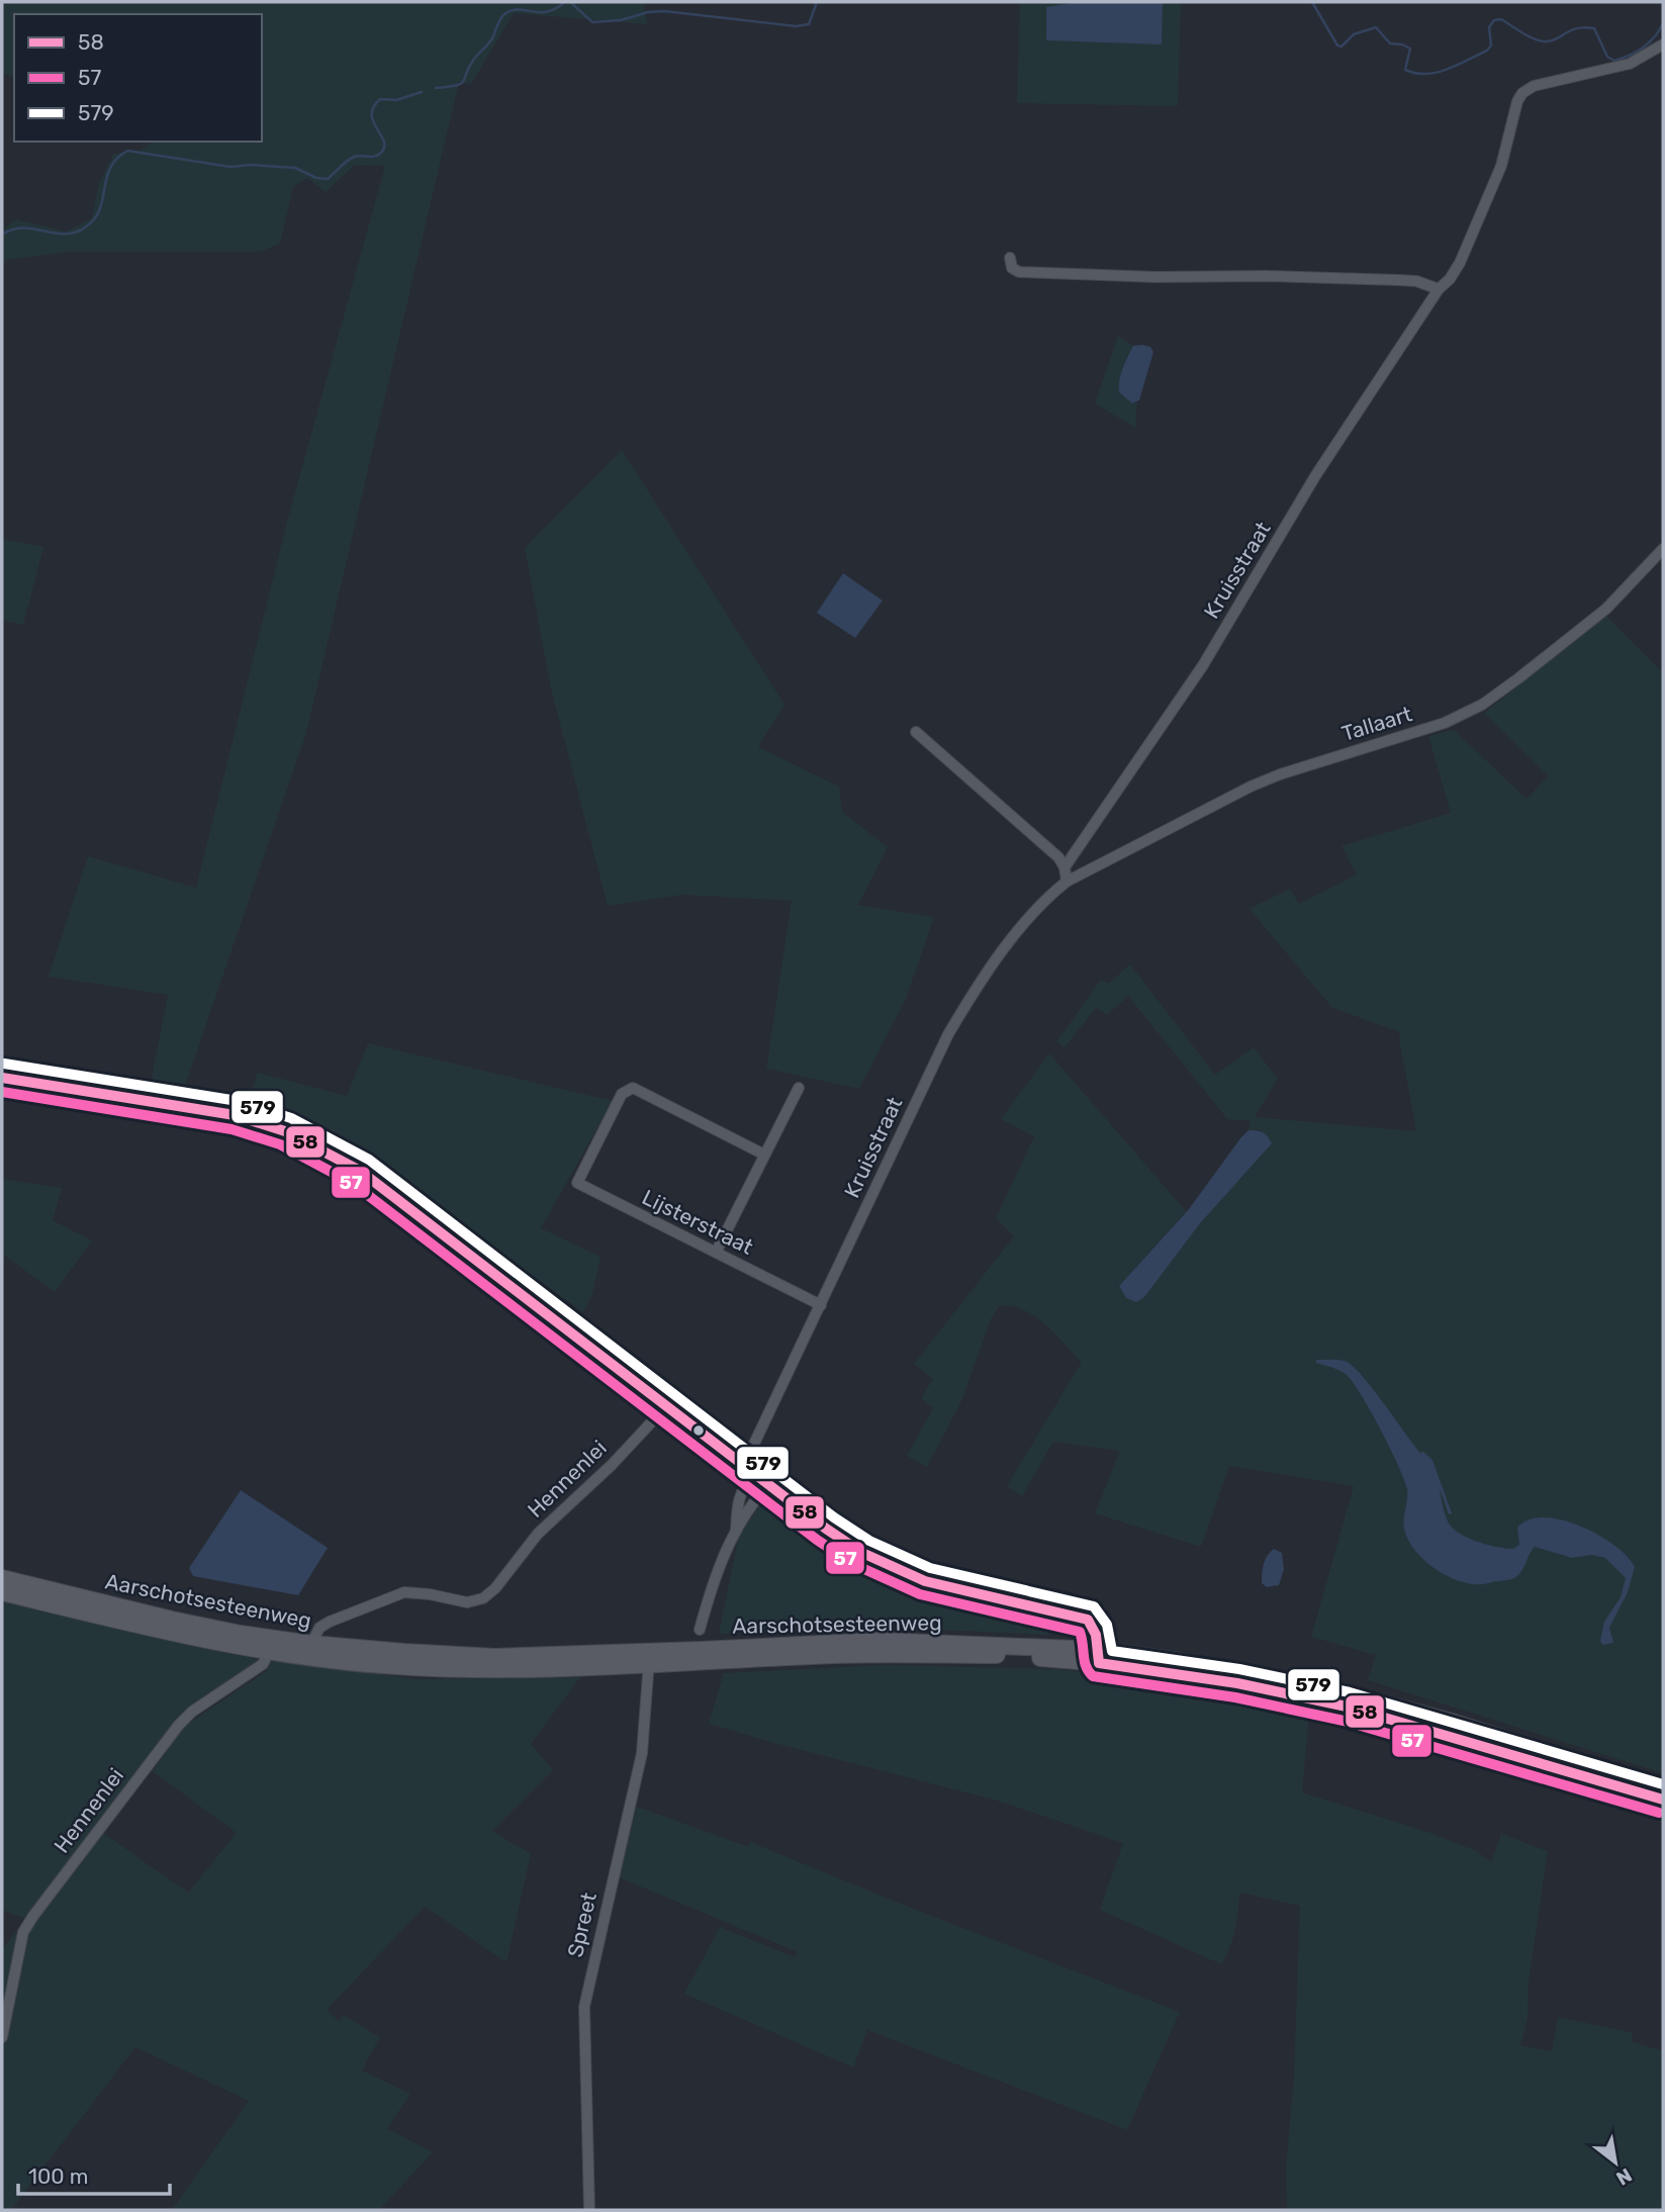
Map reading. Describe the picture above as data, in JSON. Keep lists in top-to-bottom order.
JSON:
{
  "streets": {
    "main road": ["Aarschotsesteenweg"],
    "street": [
      "Kruisstraat",
      "Tallaart",
      "Lijsterstraat",
      "Hennenlei",
      "Spreet"
    ]
  },
  "crossings": [
    ["Kruisstraat", "Tallaart"],
    ["Kruisstraat", "Lijsterstraat"],
    ["Hennenlei", "Aarschotsesteenweg"],
    ["Aarschotsesteenweg", "Spreet"]
  ],
  "lines": ["transit line 579", "transit line 58", "transit line 57"],
  "legend": ["58", "57", "579"],
  "scale_bar": "100 m",
  "north": "bottom right"
}
